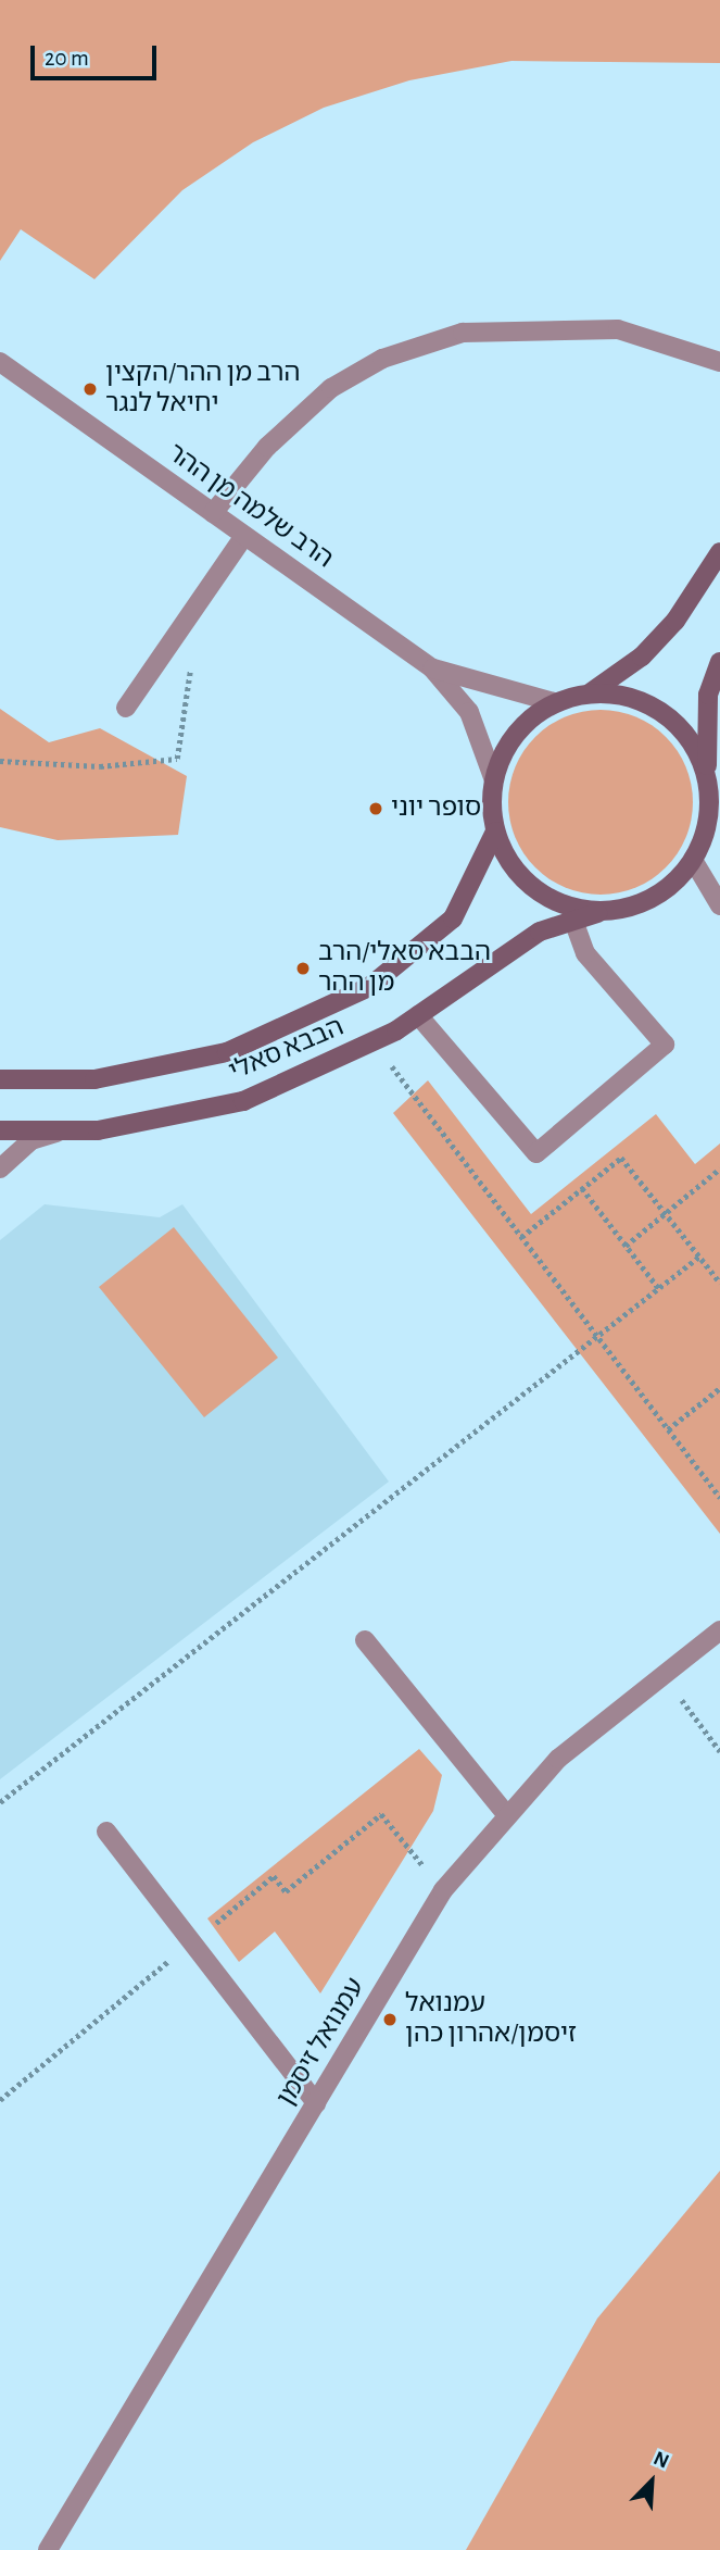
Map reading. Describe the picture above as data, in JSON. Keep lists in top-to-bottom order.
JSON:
{
  "streets": {
    "street": ["הרב שלמה מן ההר", "הבבא סאלי", "עמנואל זיסמן"]
  },
  "places": [
    "הרב מן ההר/הקצין יחיאל לנגר",
    "סופר יוני",
    "הבבא סאלי/הרב מן ההר",
    "עמנואל זיסמן/אהרון כהן"
  ],
  "scale_bar": "20 m",
  "north": "top right"
}
